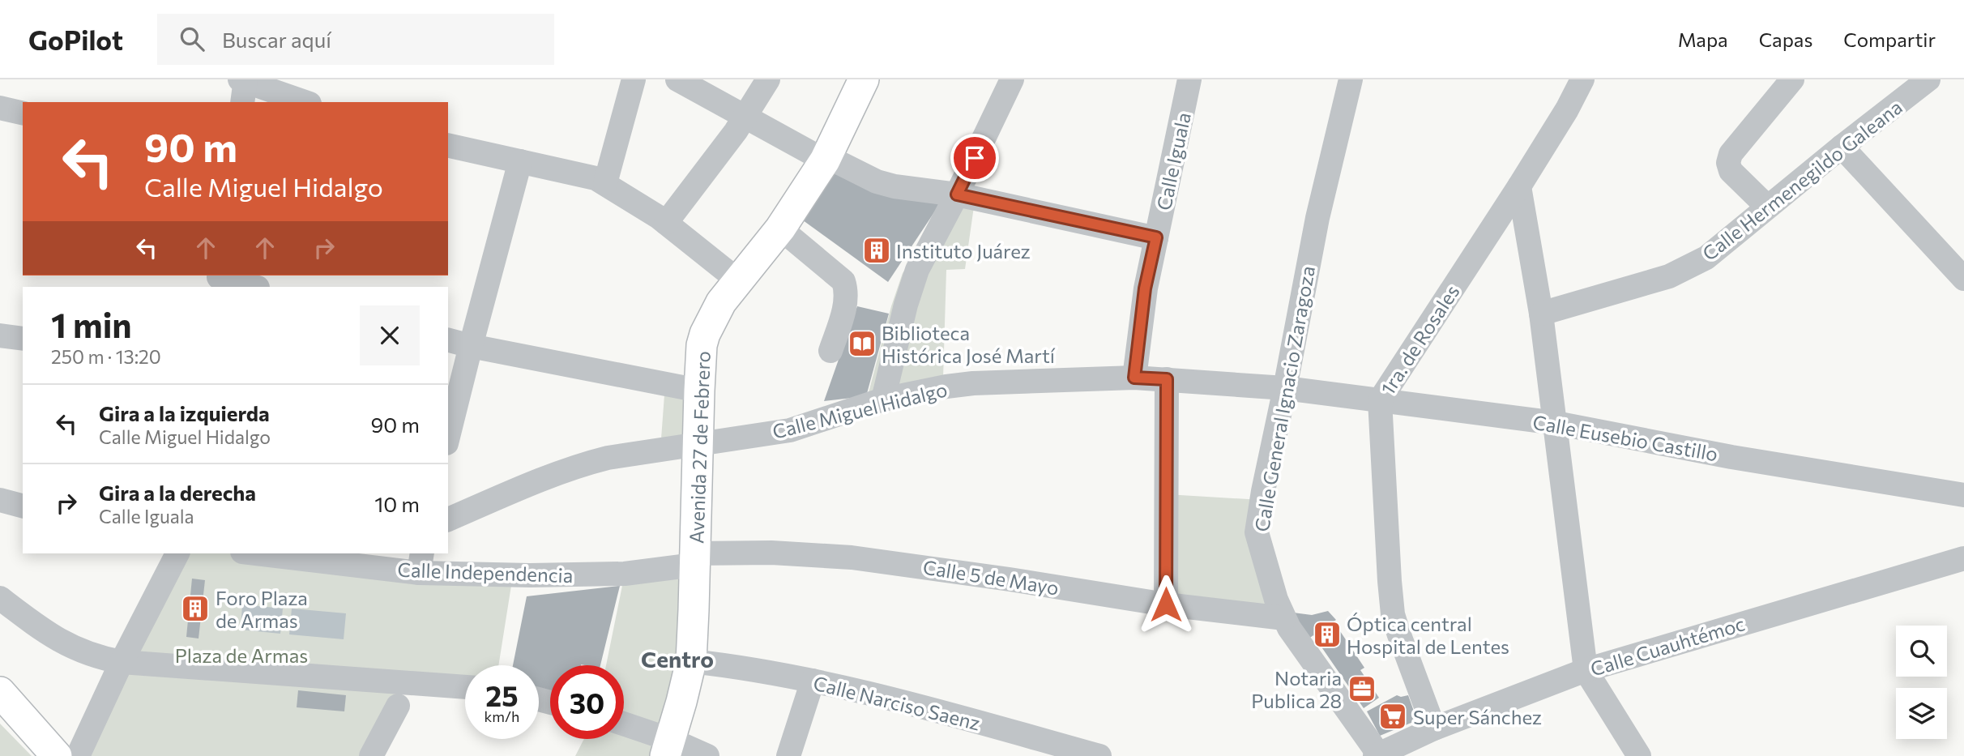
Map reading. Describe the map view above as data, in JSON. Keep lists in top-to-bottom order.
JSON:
{
  "streets": {
    "main road": ["Avenida 27 de Febrero"],
    "street": [
      "Calle Iguala",
      "Calle Hermenegildo Galeana",
      "1ra. de Rosales",
      "Calle General Ignacio Zaragoza",
      "Calle Miguel Hidalgo",
      "Calle Eusebio Castillo",
      "Calle Independencia",
      "Calle 5 de Mayo",
      "Calle Cuauhtémoc",
      "Calle Narciso Saenz"
    ]
  },
  "crossings": [
    ["Calle Iguala", "Calle Miguel Hidalgo"],
    ["1ra. de Rosales", "Calle Eusebio Castillo"],
    ["1ra. de Rosales", "Calle Cuauhtémoc"],
    ["Calle General Ignacio Zaragoza", "Calle Miguel Hidalgo"],
    ["Calle General Ignacio Zaragoza", "Calle Eusebio Castillo"],
    ["Calle General Ignacio Zaragoza", "Calle 5 de Mayo"],
    ["Calle General Ignacio Zaragoza", "Calle Cuauhtémoc"],
    ["Calle Miguel Hidalgo", "Calle Eusebio Castillo"],
    ["Calle Miguel Hidalgo", "Avenida 27 de Febrero"],
    ["Avenida 27 de Febrero", "Calle Independencia"],
    ["Avenida 27 de Febrero", "Calle 5 de Mayo"],
    ["Avenida 27 de Febrero", "Calle Narciso Saenz"],
    ["Calle Independencia", "Calle 5 de Mayo"]
  ],
  "districts": ["Centro"],
  "parks": ["Plaza de Armas"],
  "places": {
    "building": ["Instituto Juárez", "Foro Plaza de Armas", "Óptica central Hospital de Lentes"],
    "library": ["Biblioteca Histórica José Martí"],
    "office": ["Notaria Publica 28"],
    "supermarket": ["Super Sánchez"]
  },
  "page": {
    "header": "GoPilot",
    "search": "Buscar aquí",
    "nav": ["Mapa", "Capas", "Compartir"],
    "turn": ["90 m", "Calle Miguel Hidalgo"],
    "heading": ["1 min", "250 m · 13:20"],
    "list": [
      {
        "name": "Gira a la izquierda",
        "note": "Calle Miguel Hidalgo",
        "value": "90 m"
      },
      {
        "name": "Gira a la derecha",
        "note": "Calle Iguala",
        "value": "10 m"
      }
    ],
    "speed": "25 km/h",
    "limit": "30"
  }
}
